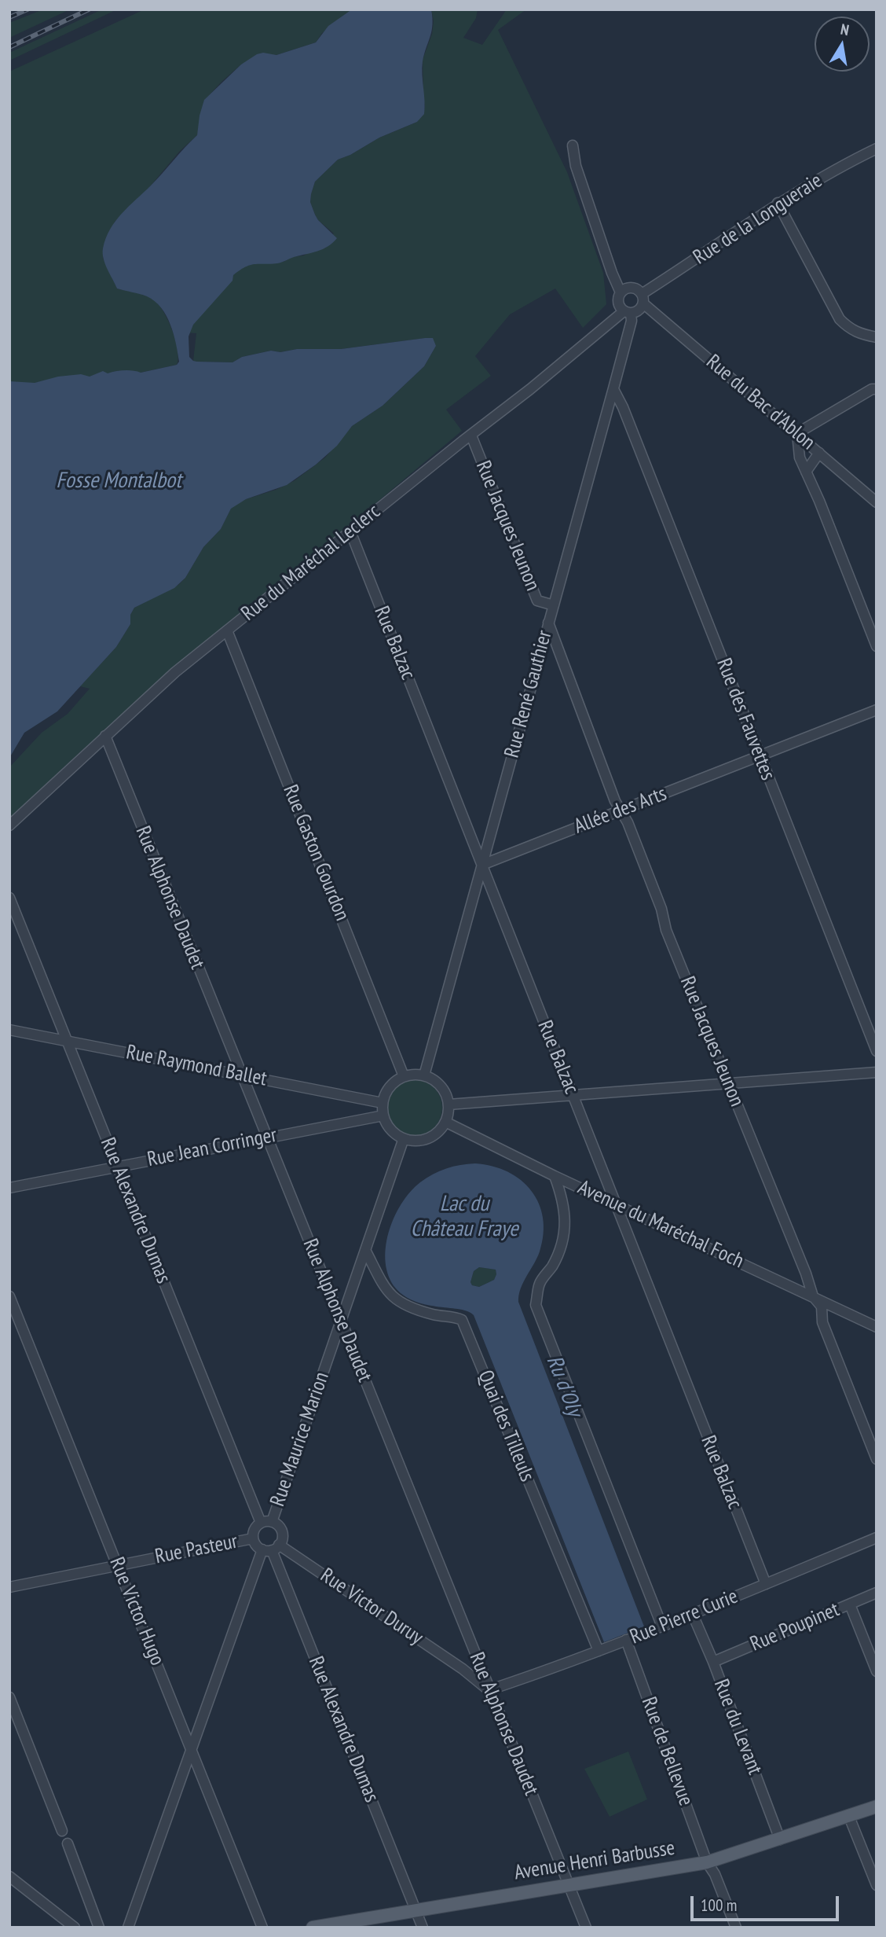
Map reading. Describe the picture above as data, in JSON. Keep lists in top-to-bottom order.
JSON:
{
  "streets": {
    "main road": ["Avenue Henri Barbusse"],
    "street": [
      "Rue de la Longueraie",
      "Rue du Bac d'Ablon",
      "Rue Jacques Jeunon",
      "Rue du Maréchal Leclerc",
      "Rue Balzac",
      "Rue René Gauthier",
      "Rue des Fauvettes",
      "Allée des Arts",
      "Rue Gaston Gourdon",
      "Rue Alphonse Daudet",
      "Rue Raymond Ballet",
      "Rue Jean Corringer",
      "Rue Alexandre Dumas",
      "Avenue du Maréchal Foch",
      "Quai des Tilleuls",
      "Rue Maurice Marion",
      "Rue Pasteur",
      "Rue Victor Duruy",
      "Rue Victor Hugo",
      "Rue Pierre Curie",
      "Rue Poupinet",
      "Rue du Levant",
      "Rue de Bellevue"
    ]
  },
  "crossings": [
    ["Rue de la Longueraie", "Rue du Bac d'Ablon"],
    ["Rue de la Longueraie", "Rue du Maréchal Leclerc"],
    ["Rue de la Longueraie", "Rue René Gauthier"],
    ["Rue du Bac d'Ablon", "Rue du Maréchal Leclerc"],
    ["Rue du Bac d'Ablon", "Rue René Gauthier"],
    ["Rue Jacques Jeunon", "Rue du Maréchal Leclerc"],
    ["Rue Jacques Jeunon", "Rue René Gauthier"],
    ["Rue Jacques Jeunon", "Allée des Arts"],
    ["Rue Jacques Jeunon", "Avenue du Maréchal Foch"],
    ["Rue du Maréchal Leclerc", "Rue Balzac"],
    ["Rue du Maréchal Leclerc", "Rue René Gauthier"],
    ["Rue du Maréchal Leclerc", "Rue Gaston Gourdon"],
    ["Rue du Maréchal Leclerc", "Rue Alphonse Daudet"],
    ["Rue Balzac", "Rue René Gauthier"],
    ["Rue Balzac", "Allée des Arts"],
    ["Rue Balzac", "Avenue du Maréchal Foch"],
    ["Rue Balzac", "Rue Pierre Curie"],
    ["Rue René Gauthier", "Rue des Fauvettes"],
    ["Rue René Gauthier", "Allée des Arts"],
    ["Rue René Gauthier", "Rue Gaston Gourdon"],
    ["Rue René Gauthier", "Rue Raymond Ballet"],
    ["Rue René Gauthier", "Rue Jean Corringer"],
    ["Rue René Gauthier", "Avenue du Maréchal Foch"],
    ["Rue René Gauthier", "Rue Maurice Marion"],
    ["Rue des Fauvettes", "Allée des Arts"],
    ["Rue Gaston Gourdon", "Rue Raymond Ballet"],
    ["Rue Gaston Gourdon", "Rue Jean Corringer"],
    ["Rue Gaston Gourdon", "Avenue du Maréchal Foch"],
    ["Rue Gaston Gourdon", "Rue Maurice Marion"],
    ["Rue Alphonse Daudet", "Rue Raymond Ballet"],
    ["Rue Alphonse Daudet", "Rue Jean Corringer"],
    ["Rue Alphonse Daudet", "Rue Maurice Marion"],
    ["Rue Alphonse Daudet", "Rue Victor Duruy"],
    ["Rue Alphonse Daudet", "Rue Pierre Curie"],
    ["Rue Alphonse Daudet", "Avenue Henri Barbusse"],
    ["Rue Raymond Ballet", "Rue Jean Corringer"],
    ["Rue Raymond Ballet", "Rue Alexandre Dumas"],
    ["Rue Raymond Ballet", "Avenue du Maréchal Foch"],
    ["Rue Raymond Ballet", "Rue Maurice Marion"],
    ["Rue Jean Corringer", "Rue Alexandre Dumas"],
    ["Rue Jean Corringer", "Avenue du Maréchal Foch"],
    ["Rue Jean Corringer", "Rue Maurice Marion"],
    ["Rue Alexandre Dumas", "Rue Maurice Marion"],
    ["Rue Alexandre Dumas", "Rue Pasteur"],
    ["Rue Alexandre Dumas", "Rue Victor Duruy"],
    ["Rue Alexandre Dumas", "Avenue Henri Barbusse"],
    ["Avenue du Maréchal Foch", "Rue Maurice Marion"],
    ["Quai des Tilleuls", "Rue Maurice Marion"],
    ["Quai des Tilleuls", "Rue Pierre Curie"],
    ["Rue Maurice Marion", "Rue Pasteur"],
    ["Rue Maurice Marion", "Rue Victor Duruy"],
    ["Rue Pasteur", "Rue Victor Duruy"],
    ["Rue Pasteur", "Rue Victor Hugo"],
    ["Rue Victor Duruy", "Rue Pierre Curie"],
    ["Rue Pierre Curie", "Rue du Levant"],
    ["Rue Pierre Curie", "Rue de Bellevue"],
    ["Rue Poupinet", "Rue du Levant"],
    ["Rue du Levant", "Avenue Henri Barbusse"],
    ["Rue de Bellevue", "Avenue Henri Barbusse"]
  ],
  "water": ["Fosse Montalbot", "Lac du Château Fraye", "Ru d'Oly"],
  "scale_bar": "100 m",
  "north": "top"
}
